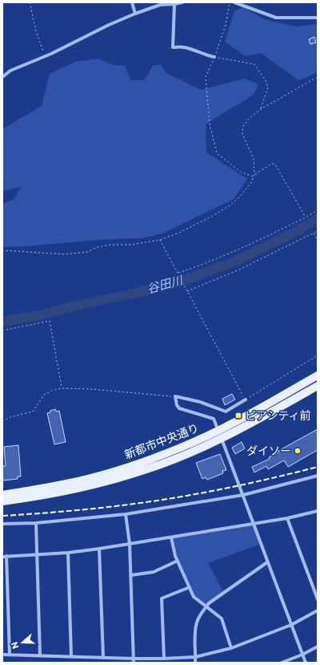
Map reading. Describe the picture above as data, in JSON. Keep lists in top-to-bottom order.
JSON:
{
  "streets": {
    "main road": ["新都市中央通り"]
  },
  "water": ["谷田川"],
  "places": {
    "transit": ["ピアシティ前"],
    "other": ["ダイソー"]
  },
  "north": "left"
}
